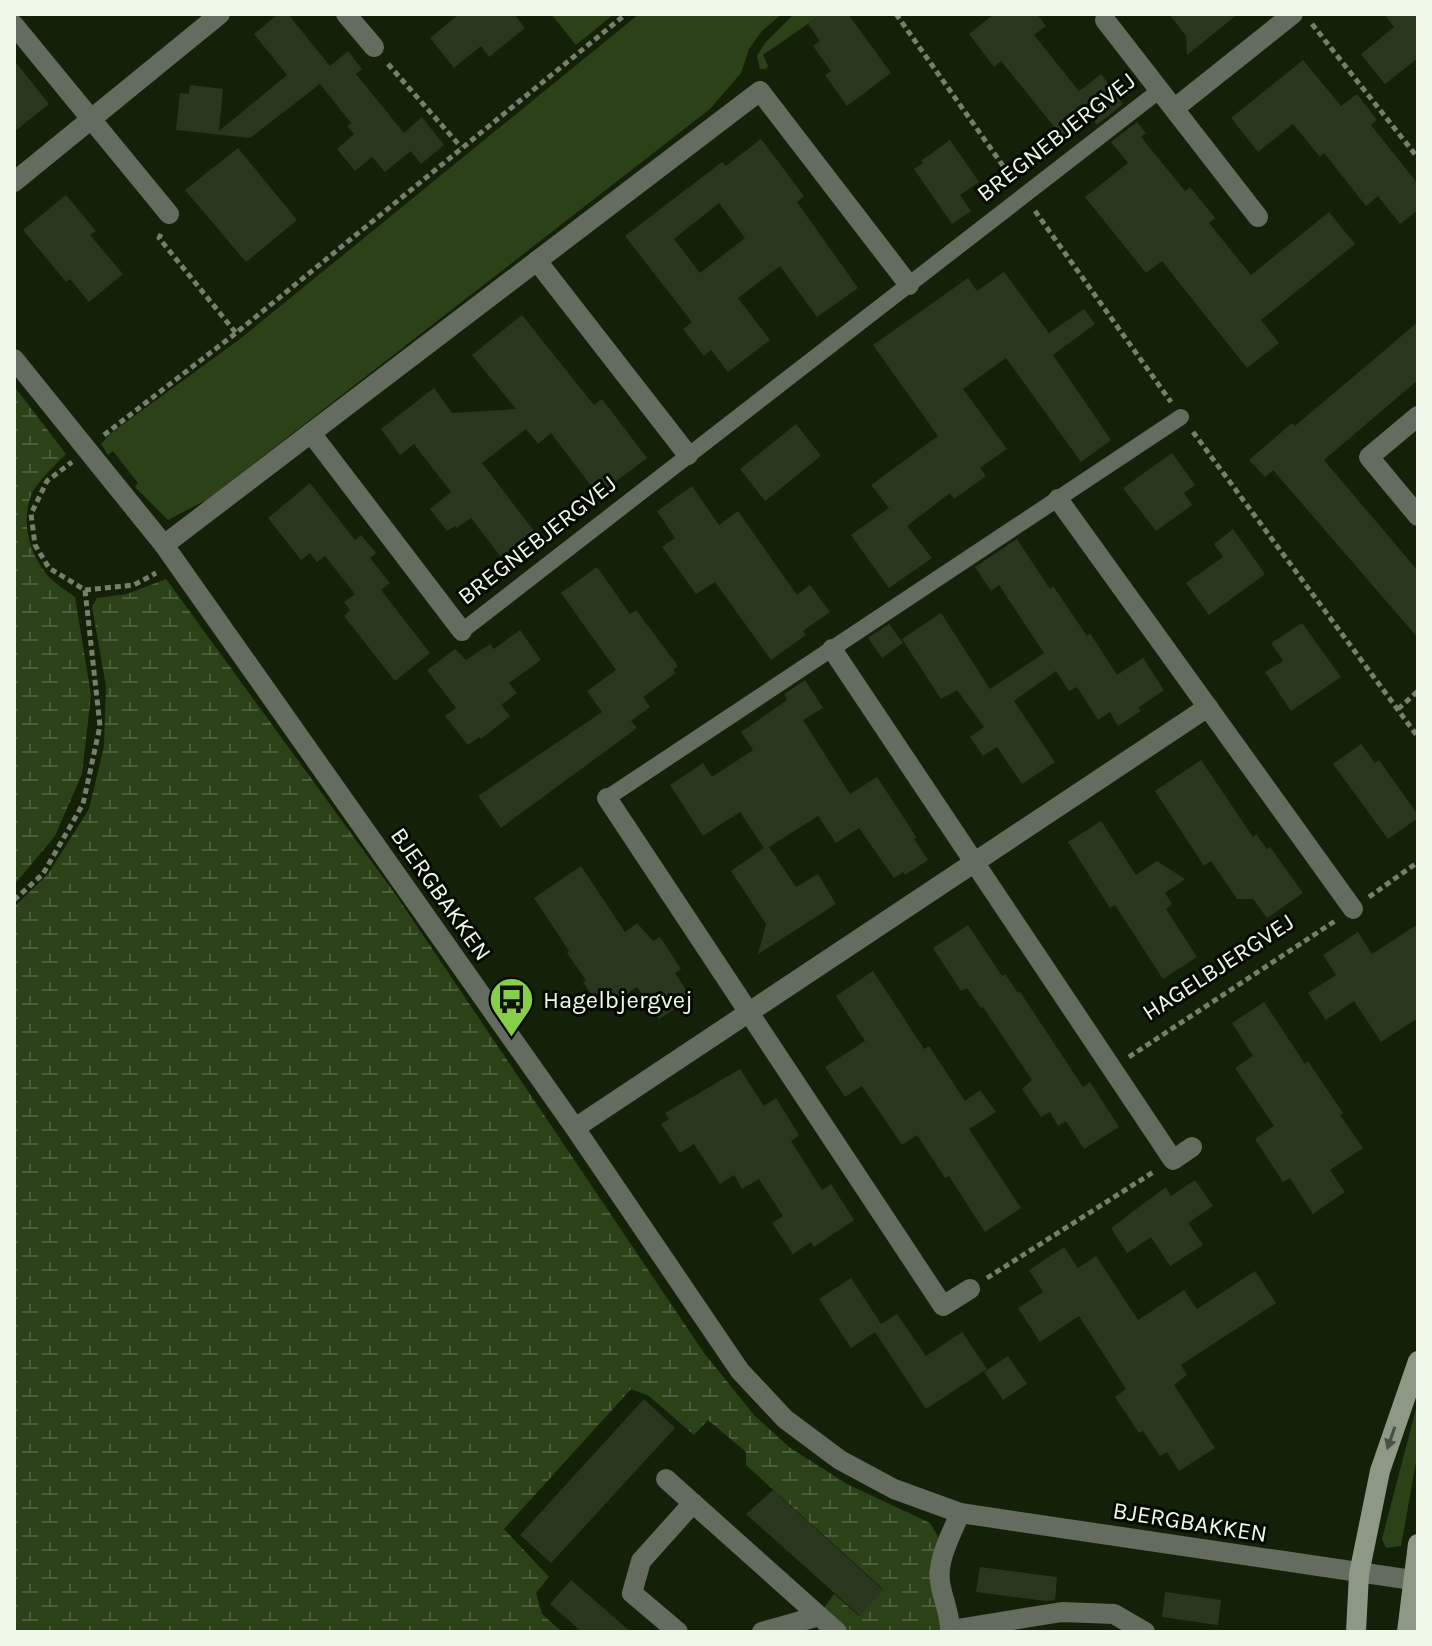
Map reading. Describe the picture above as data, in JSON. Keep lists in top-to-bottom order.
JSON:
{
  "streets": {
    "street": ["BREGNEBJERGVEJ", "BJERGBAKKEN"],
    "path": ["HAGELBJERGVEJ"]
  },
  "places": {
    "bus stop": ["Hagelbjergvej"]
  }
}
